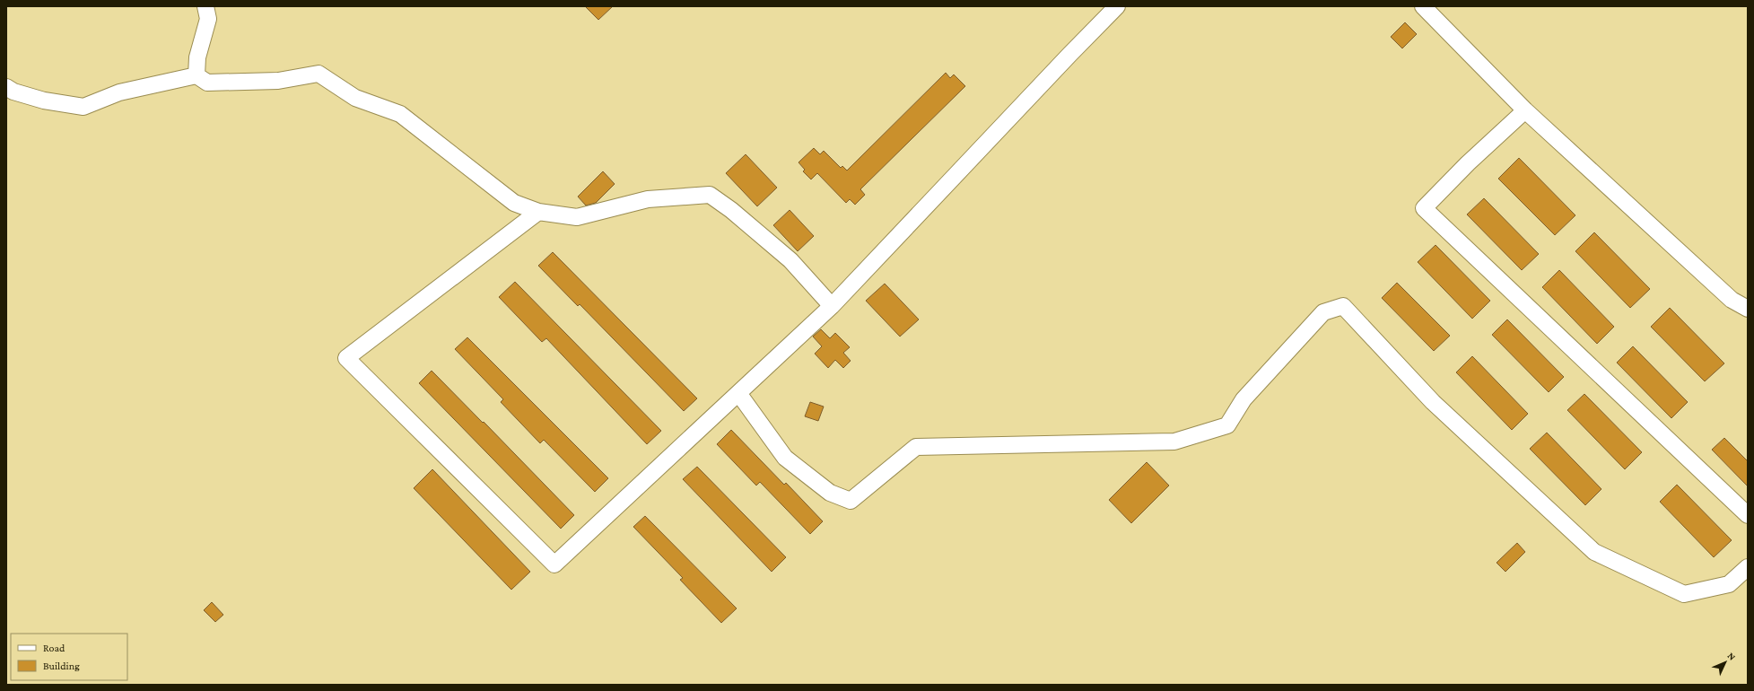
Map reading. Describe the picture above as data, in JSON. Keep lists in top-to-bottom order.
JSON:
{
  "legend": ["Road", "Building"],
  "north": "top right"
}
